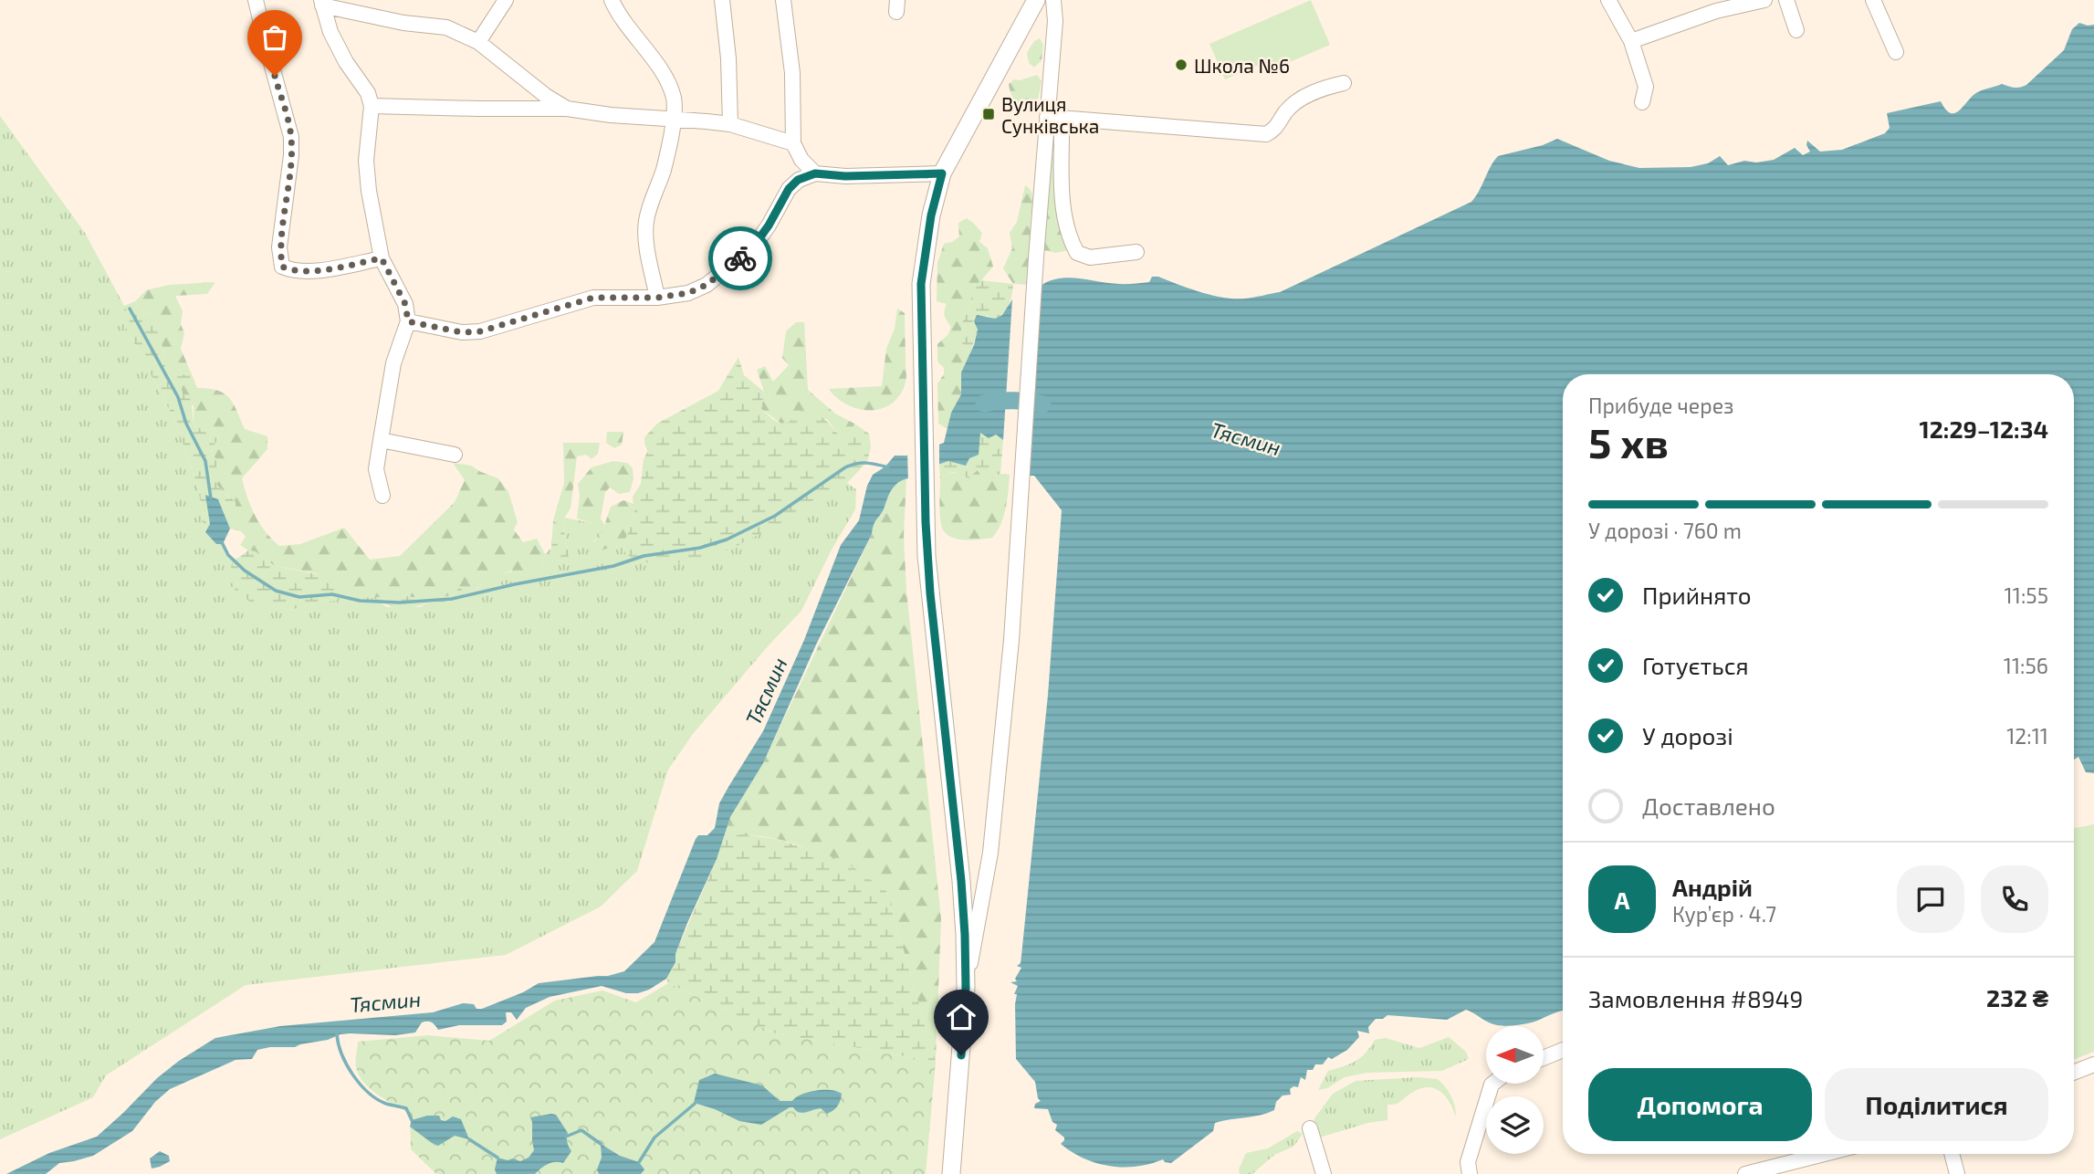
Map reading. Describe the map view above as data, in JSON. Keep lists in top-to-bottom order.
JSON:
{
  "water": ["Тясмин"],
  "places": {
    "other": ["Школа №6"],
    "transit": ["Вулиця Сунківська"]
  },
  "north": "left",
  "page": {
    "heading": ["5 хв", "Прибуде через", "12:29–12:34"],
    "panel": [
      "Андрій",
      "Кур’єр · 4.7",
      "Замовлення #8949",
      "232 ₴"
    ],
    "bar": "У дорозі · 760 m",
    "list": [
      ["Прийнято", "11:55"],
      ["Готується", "11:56"],
      ["У дорозі", "12:11"],
      "Доставлено"
    ],
    "round": "А",
    "buttons": ["Допомога", "Поділитися"]
  }
}
